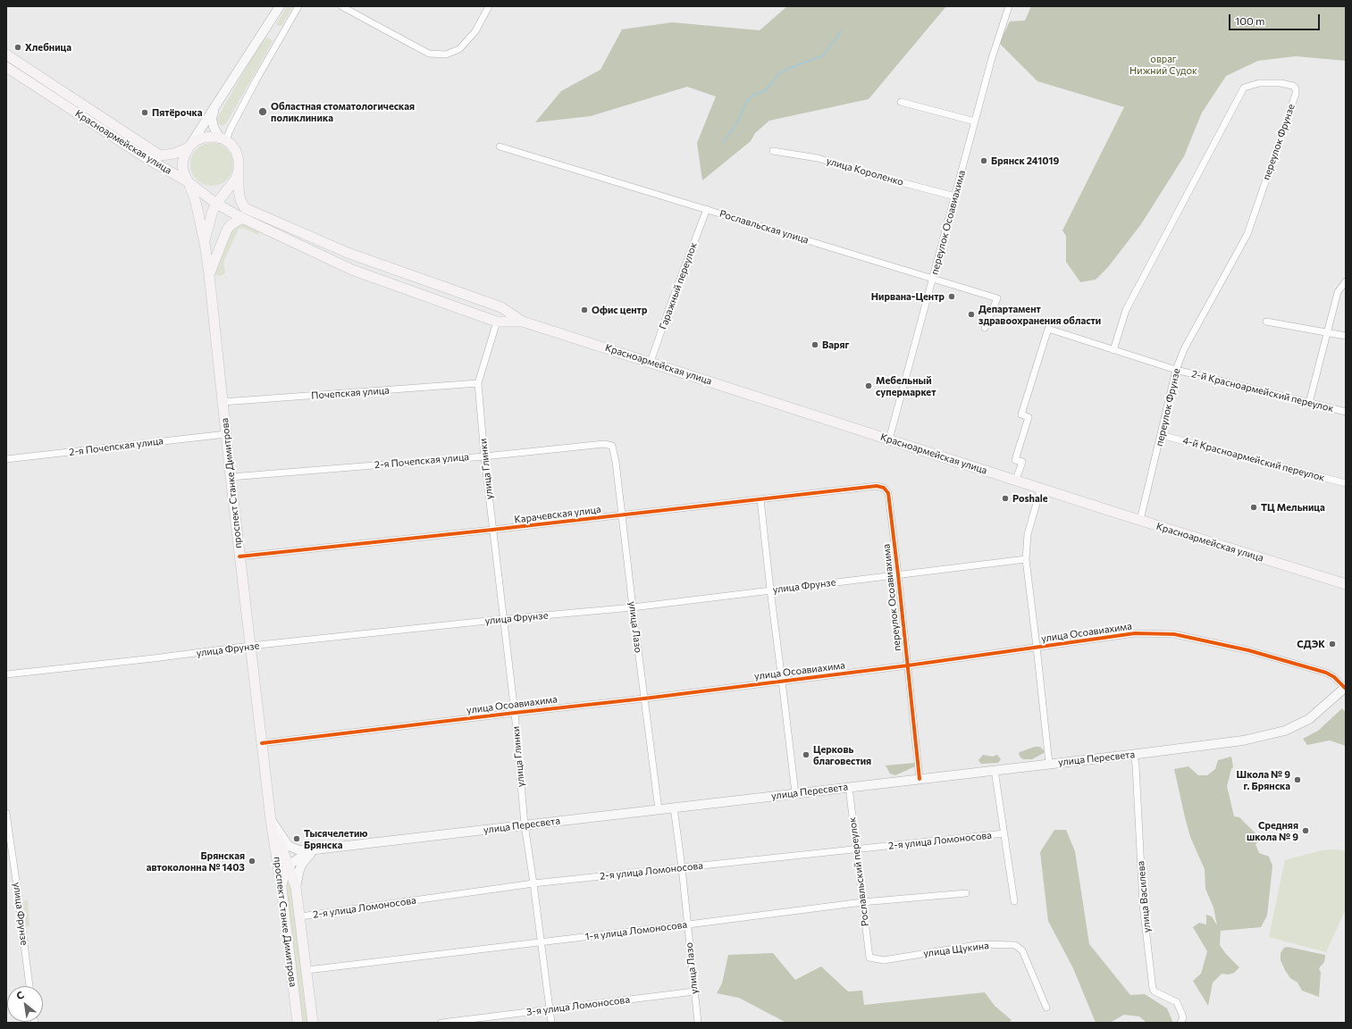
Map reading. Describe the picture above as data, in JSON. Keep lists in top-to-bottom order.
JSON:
{
  "streets": {
    "main road": ["Красноармейская улица", "проспект Станке Димитрова", "улица Пересвета"],
    "street": [
      "переулок Фрунзе",
      "улица Короленко",
      "переулок Осоавиахима",
      "Рославльская улица",
      "Гаражный переулок",
      "2-й Красноармейский переулок",
      "Почепская улица",
      "2-я Почепская улица",
      "4-й Красноармейский переулок",
      "улица Глинки",
      "Карачевская улица",
      "улица Фрунзе",
      "улица Лазо",
      "улица Осоавиахима",
      "2-я улица Ломоносова",
      "Рославльский переулок",
      "улица Василева",
      "1-я улица Ломоносова",
      "улица Щукина",
      "3-я улица Ломоносова"
    ]
  },
  "crossings": [
    ["Красноармейская улица", "переулок Фрунзе"],
    ["Красноармейская улица", "переулок Осоавиахима"],
    ["Красноармейская улица", "Гаражный переулок"],
    ["Красноармейская улица", "2-й Красноармейский переулок"],
    ["переулок Фрунзе", "2-й Красноармейский переулок"],
    ["переулок Фрунзе", "4-й Красноармейский переулок"],
    ["улица Короленко", "переулок Осоавиахима"],
    ["переулок Осоавиахима", "Рославльская улица"],
    ["переулок Осоавиахима", "Карачевская улица"],
    ["переулок Осоавиахима", "улица Фрунзе"],
    ["переулок Осоавиахима", "улица Осоавиахима"],
    ["переулок Осоавиахима", "улица Пересвета"],
    ["Рославльская улица", "Гаражный переулок"],
    ["Почепская улица", "улица Глинки"],
    ["Почепская улица", "проспект Станке Димитрова"],
    ["2-я Почепская улица", "улица Глинки"],
    ["2-я Почепская улица", "проспект Станке Димитрова"],
    ["2-я Почепская улица", "улица Лазо"],
    ["улица Глинки", "Карачевская улица"],
    ["улица Глинки", "улица Фрунзе"],
    ["улица Глинки", "улица Осоавиахима"],
    ["улица Глинки", "улица Пересвета"],
    ["улица Глинки", "2-я улица Ломоносова"],
    ["улица Глинки", "1-я улица Ломоносова"],
    ["улица Глинки", "3-я улица Ломоносова"],
    ["проспект Станке Димитрова", "Карачевская улица"],
    ["проспект Станке Димитрова", "улица Фрунзе"],
    ["проспект Станке Димитрова", "улица Осоавиахима"],
    ["проспект Станке Димитрова", "улица Пересвета"],
    ["проспект Станке Димитрова", "2-я улица Ломоносова"],
    ["проспект Станке Димитрова", "1-я улица Ломоносова"],
    ["Карачевская улица", "улица Лазо"],
    ["улица Фрунзе", "улица Лазо"],
    ["улица Лазо", "улица Осоавиахима"],
    ["улица Лазо", "улица Пересвета"],
    ["улица Лазо", "2-я улица Ломоносова"],
    ["улица Лазо", "1-я улица Ломоносова"],
    ["улица Лазо", "3-я улица Ломоносова"],
    ["улица Осоавиахима", "улица Пересвета"],
    ["улица Пересвета", "Рославльский переулок"],
    ["улица Пересвета", "улица Василева"],
    ["2-я улица Ломоносова", "Рославльский переулок"],
    ["Рославльский переулок", "1-я улица Ломоносова"],
    ["Рославльский переулок", "улица Щукина"]
  ],
  "parks": ["овраг Нижний Судок"],
  "places": [
    "Хлебница",
    "Областная стоматологическая поликлиника",
    "Пятёрочка",
    "Брянск 241019",
    "Нирвана-Центр",
    "Офис центр",
    "Департамент здравоохранения области",
    "Варяг",
    "Мебельный супермаркет",
    "Poshale",
    "ТЦ Мельница",
    "СДЭК",
    "Церковь благовестия",
    "Школа № 9 г. Брянска",
    "Средняя школа № 9",
    "Тысячелетию Брянска",
    "Брянская автоколонна № 1403"
  ],
  "scale_bar": "100 m",
  "north": "top left"
}
